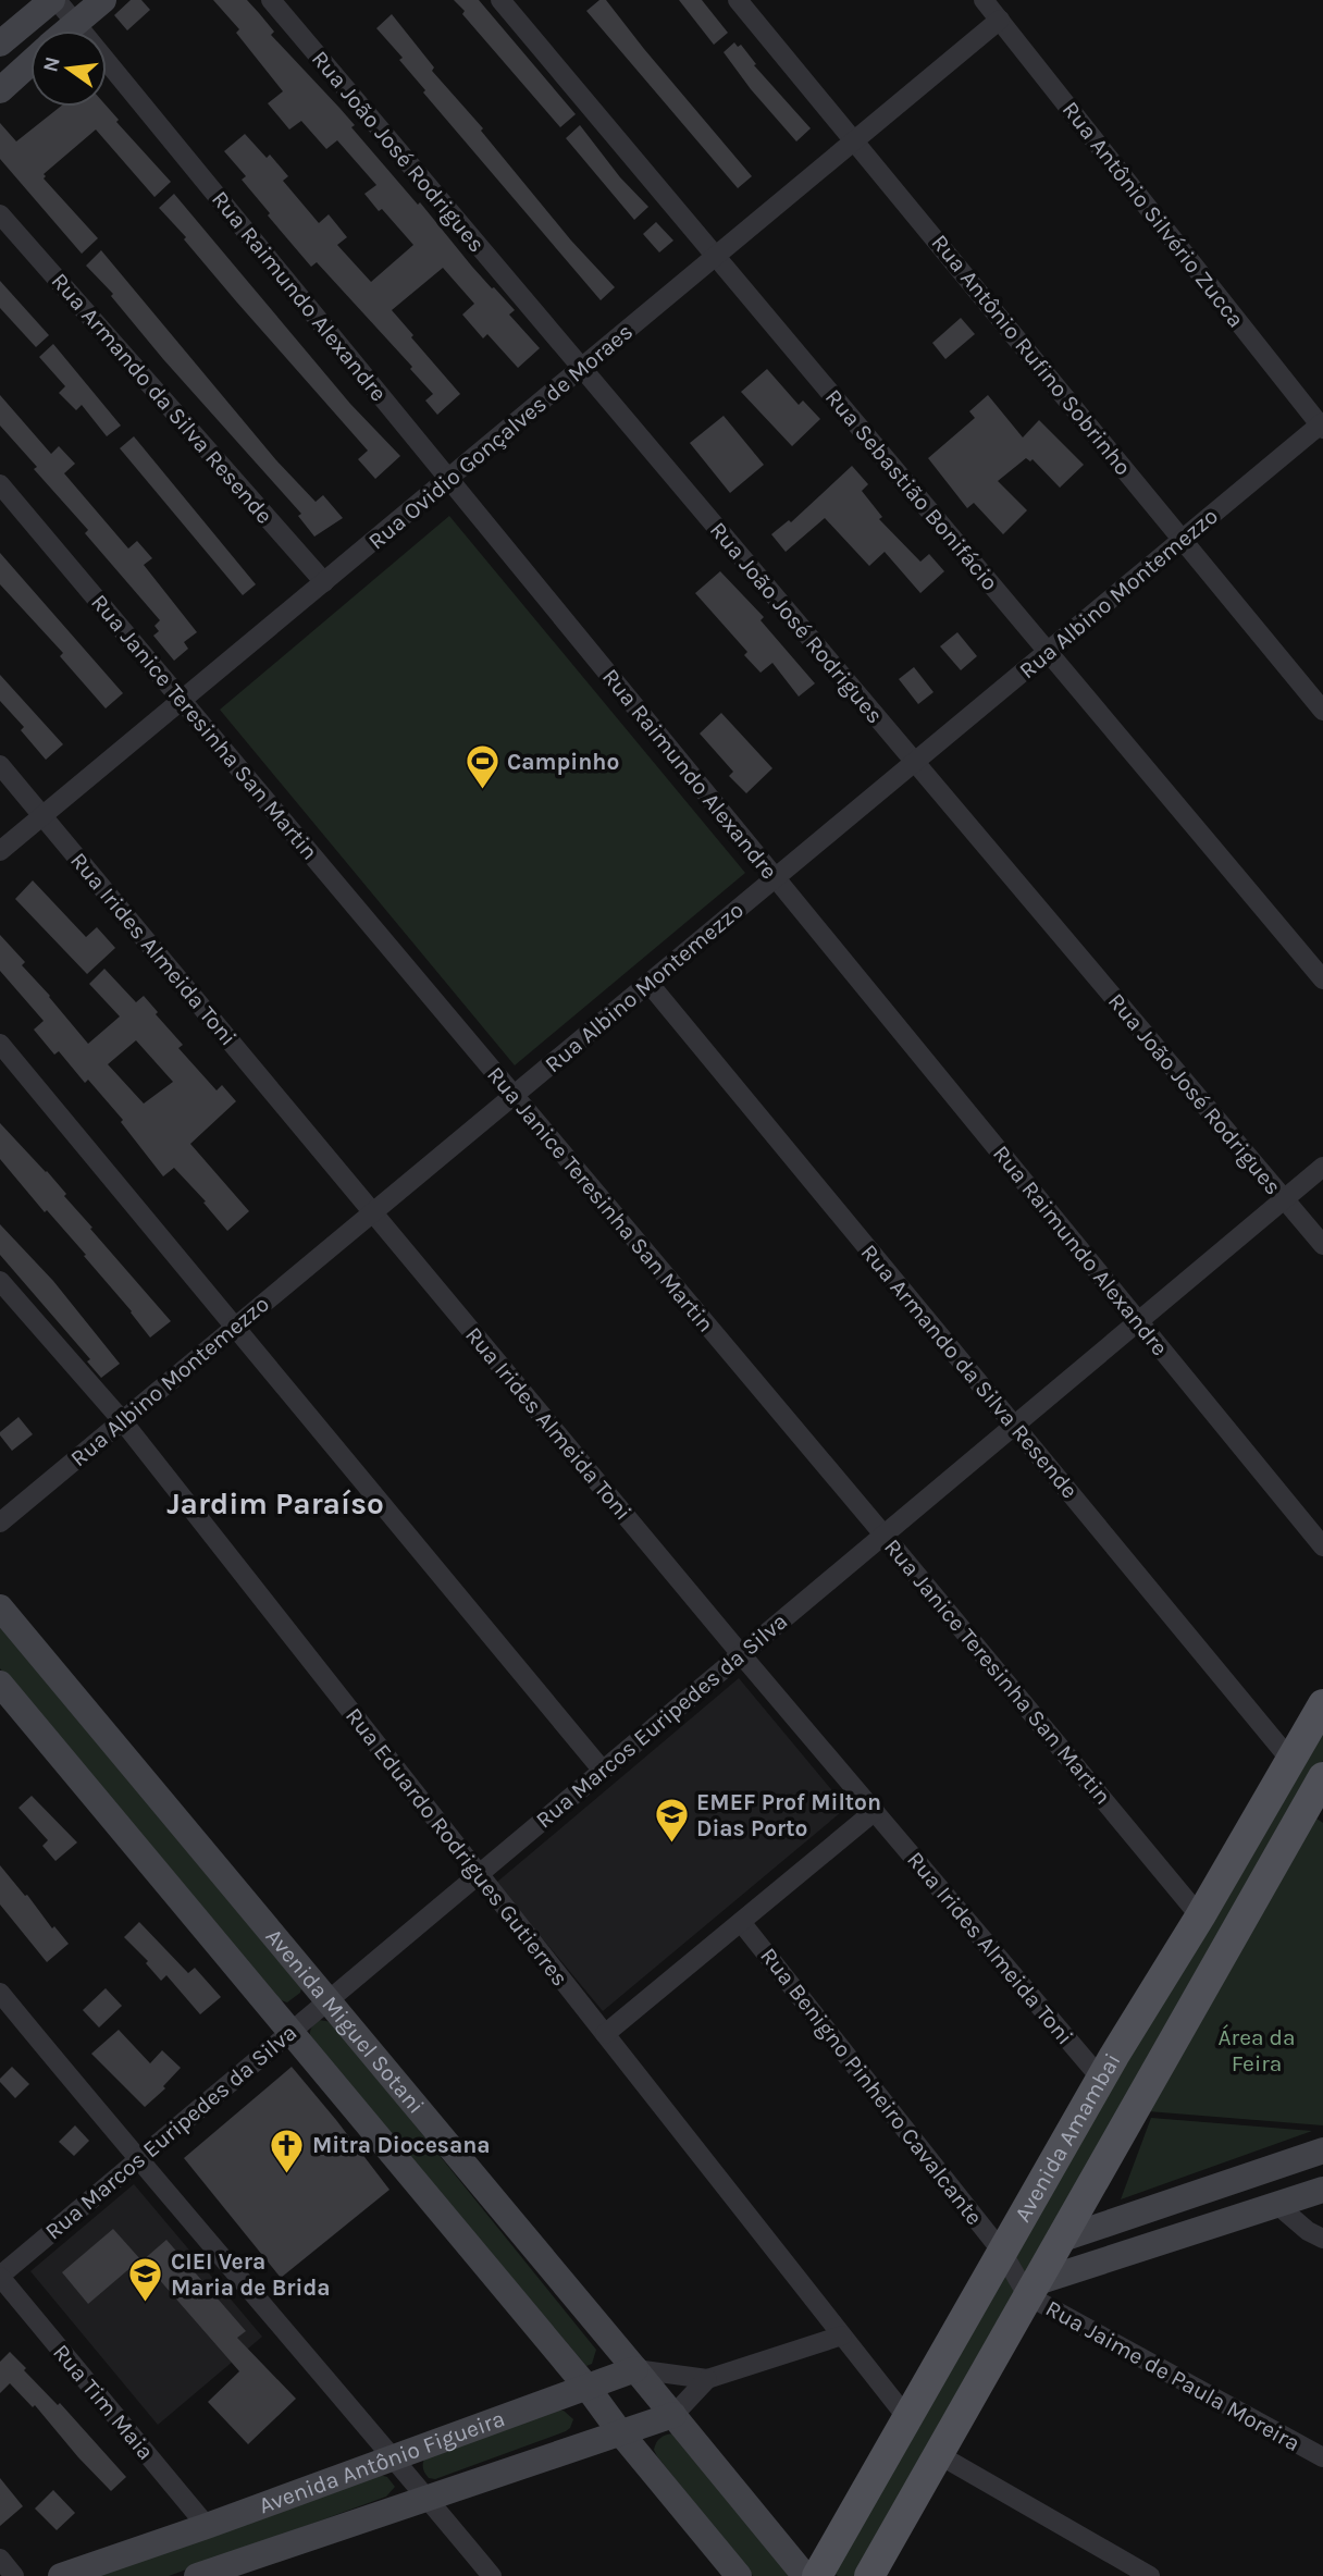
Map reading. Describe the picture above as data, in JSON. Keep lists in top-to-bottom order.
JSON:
{
  "streets": {
    "main road": ["Avenida Amambai"],
    "street": [
      "Rua João José Rodrigues",
      "Rua Antônio Silvério Zucca",
      "Rua Raimundo Alexandre",
      "Rua Antônio Rufino Sobrinho",
      "Rua Armando da Silva Resende",
      "Rua Ovidio Gonçalves de Moraes",
      "Rua Sebastião Bonifácio",
      "Rua Albino Montemezzo",
      "Rua Janice Teresinha San Martin",
      "Rua Irides Almeida Toni",
      "Rua Marcos Euripedes da Silva",
      "Rua Eduardo Rodrigues Gutierres",
      "Avenida Miguel Sotani",
      "Rua Benigno Pinheiro Cavalcante",
      "Rua Jaime de Paula Moreira",
      "Rua Tim Maia",
      "Avenida Antônio Figueira"
    ]
  },
  "crossings": [
    ["Rua João José Rodrigues", "Rua Ovidio Gonçalves de Moraes"],
    ["Rua João José Rodrigues", "Rua Albino Montemezzo"],
    ["Rua João José Rodrigues", "Rua Marcos Euripedes da Silva"],
    ["Rua Antônio Silvério Zucca", "Rua Ovidio Gonçalves de Moraes"],
    ["Rua Antônio Silvério Zucca", "Rua Albino Montemezzo"],
    ["Rua Raimundo Alexandre", "Rua Ovidio Gonçalves de Moraes"],
    ["Rua Raimundo Alexandre", "Rua Albino Montemezzo"],
    ["Rua Raimundo Alexandre", "Rua Marcos Euripedes da Silva"],
    ["Rua Antônio Rufino Sobrinho", "Rua Ovidio Gonçalves de Moraes"],
    ["Rua Antônio Rufino Sobrinho", "Rua Albino Montemezzo"],
    ["Rua Armando da Silva Resende", "Rua Ovidio Gonçalves de Moraes"],
    ["Rua Armando da Silva Resende", "Rua Albino Montemezzo"],
    ["Rua Armando da Silva Resende", "Rua Marcos Euripedes da Silva"],
    ["Rua Armando da Silva Resende", "Avenida Amambai"],
    ["Rua Ovidio Gonçalves de Moraes", "Rua Sebastião Bonifácio"],
    ["Rua Ovidio Gonçalves de Moraes", "Rua Janice Teresinha San Martin"],
    ["Rua Ovidio Gonçalves de Moraes", "Rua Irides Almeida Toni"],
    ["Rua Sebastião Bonifácio", "Rua Albino Montemezzo"],
    ["Rua Albino Montemezzo", "Rua Janice Teresinha San Martin"],
    ["Rua Albino Montemezzo", "Rua Irides Almeida Toni"],
    ["Rua Albino Montemezzo", "Rua Eduardo Rodrigues Gutierres"],
    ["Rua Janice Teresinha San Martin", "Rua Marcos Euripedes da Silva"],
    ["Rua Janice Teresinha San Martin", "Avenida Amambai"],
    ["Rua Irides Almeida Toni", "Rua Marcos Euripedes da Silva"],
    ["Rua Irides Almeida Toni", "Avenida Amambai"],
    ["Rua Marcos Euripedes da Silva", "Rua Eduardo Rodrigues Gutierres"],
    ["Rua Marcos Euripedes da Silva", "Avenida Miguel Sotani"],
    ["Rua Marcos Euripedes da Silva", "Rua Tim Maia"],
    ["Rua Eduardo Rodrigues Gutierres", "Avenida Amambai"],
    ["Rua Eduardo Rodrigues Gutierres", "Avenida Antônio Figueira"],
    ["Avenida Miguel Sotani", "Avenida Antônio Figueira"],
    ["Rua Benigno Pinheiro Cavalcante", "Avenida Amambai"],
    ["Rua Benigno Pinheiro Cavalcante", "Rua Jaime de Paula Moreira"],
    ["Avenida Amambai", "Rua Jaime de Paula Moreira"],
    ["Rua Tim Maia", "Avenida Antônio Figueira"]
  ],
  "districts": ["Jardim Paraíso"],
  "parks": ["Área da Feira"],
  "places": {
    "sports": ["Campinho"],
    "school or university": ["EMEF Prof Milton Dias Porto", "CIEI Vera Maria de Brida"],
    "church": ["Mitra Diocesana"]
  },
  "north": "left"
}
